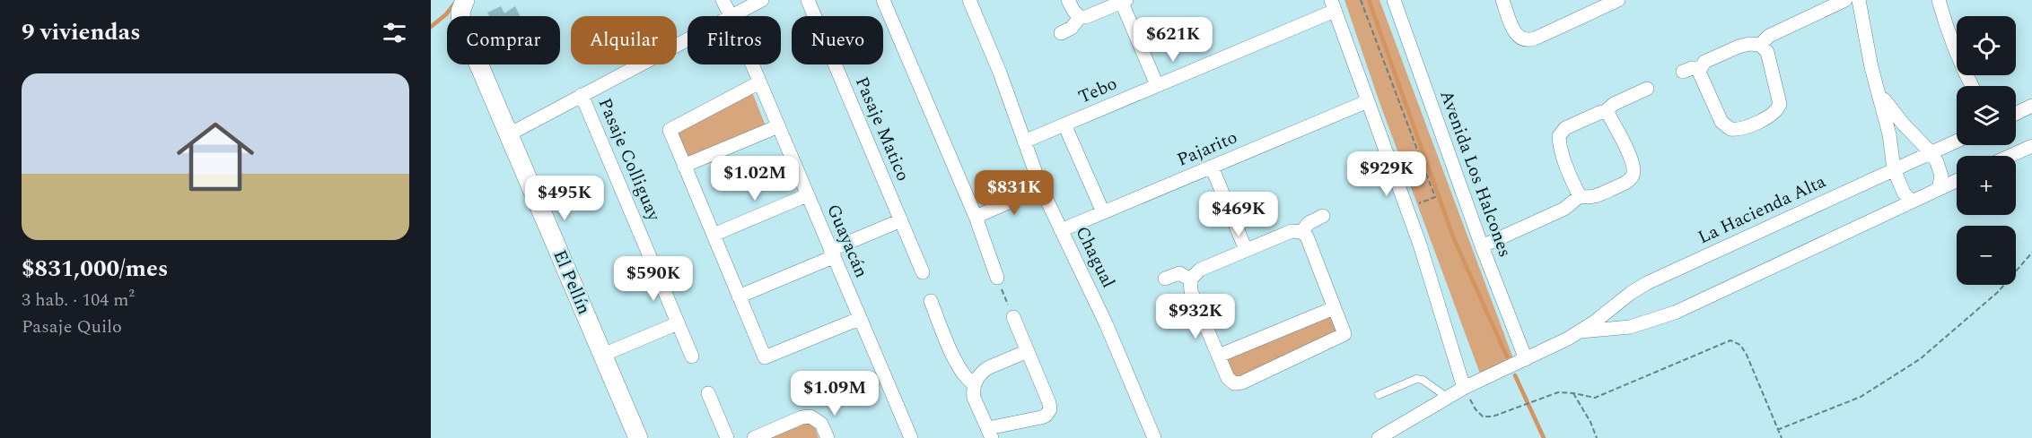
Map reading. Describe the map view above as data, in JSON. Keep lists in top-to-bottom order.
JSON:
{
  "streets": {
    "street": [
      "Tebo",
      "Pasaje Matico",
      "Pajarito",
      "Pasaje Colliguay",
      "Avenida Los Halcones",
      "La Hacienda Alta",
      "Guayacán",
      "Chagual",
      "El Pellín"
    ]
  },
  "crossings": [
    ["Tebo", "Chagual"],
    ["Pajarito", "Chagual"],
    ["Avenida Los Halcones", "La Hacienda Alta"]
  ],
  "page": {
    "heading": "9 viviendas",
    "map_buttons": ["+", "−"],
    "chip": [
      "Comprar",
      "Alquilar",
      "Filtros",
      "Nuevo"
    ],
    "price": [
      "$621K",
      "$929K",
      "$1.02M",
      "$831K",
      "$495K",
      "$469K",
      "$590K",
      "$932K",
      "$1.09M"
    ],
    "list": [
      {
        "name": "$831,000/mes",
        "note": "3 hab. · 104 m² · Pasaje Quilo"
      }
    ]
  }
}
